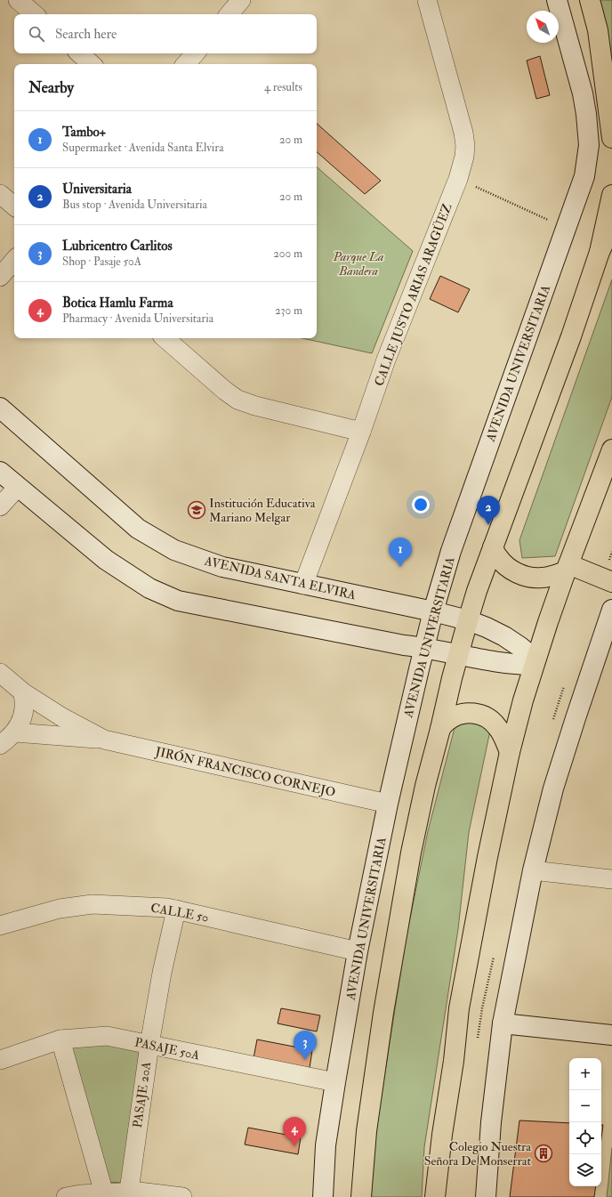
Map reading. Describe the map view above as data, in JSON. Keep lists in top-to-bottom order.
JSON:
{
  "streets": {
    "main road": ["AVENIDA UNIVERSITARIA", "AVENIDA SANTA ELVIRA"],
    "street": [
      "CALLE JUSTO ARIAS ARAGÜEZ",
      "JIRÓN FRANCISCO CORNEJO",
      "CALLE 50",
      "PASAJE 50A",
      "PASAJE 20A"
    ]
  },
  "crossings": [
    ["CALLE JUSTO ARIAS ARAGÜEZ", "AVENIDA SANTA ELVIRA"],
    ["AVENIDA UNIVERSITARIA", "AVENIDA SANTA ELVIRA"],
    ["AVENIDA UNIVERSITARIA", "JIRÓN FRANCISCO CORNEJO"],
    ["AVENIDA UNIVERSITARIA", "CALLE 50"],
    ["AVENIDA UNIVERSITARIA", "PASAJE 50A"],
    ["CALLE 50", "PASAJE 20A"],
    ["PASAJE 50A", "PASAJE 20A"]
  ],
  "parks": ["Parque La Bandera"],
  "places": {
    "school or university": ["Institución Educativa Mariano Melgar"],
    "building": ["Colegio Nuestra Señora De Monserrat"]
  },
  "north": "top left",
  "page": {
    "search": "Search here",
    "heading": ["Nearby", "4 results"],
    "list": [
      {
        "mark": "1",
        "name": "Tambo+",
        "note": "Supermarket · Avenida Santa Elvira",
        "value": "20 m"
      },
      {
        "mark": "2",
        "name": "Universitaria",
        "note": "Bus stop · Avenida Universitaria",
        "value": "20 m"
      },
      {
        "mark": "3",
        "name": "Lubricentro Carlitos",
        "note": "Shop · Pasaje 50A",
        "value": "200 m"
      },
      {
        "mark": "4",
        "name": "Botica Hamlu Farma",
        "note": "Pharmacy · Avenida Universitaria",
        "value": "230 m"
      }
    ],
    "pins": [
      "2",
      "1",
      "3",
      "4"
    ],
    "map_buttons": ["+", "−"]
  }
}
